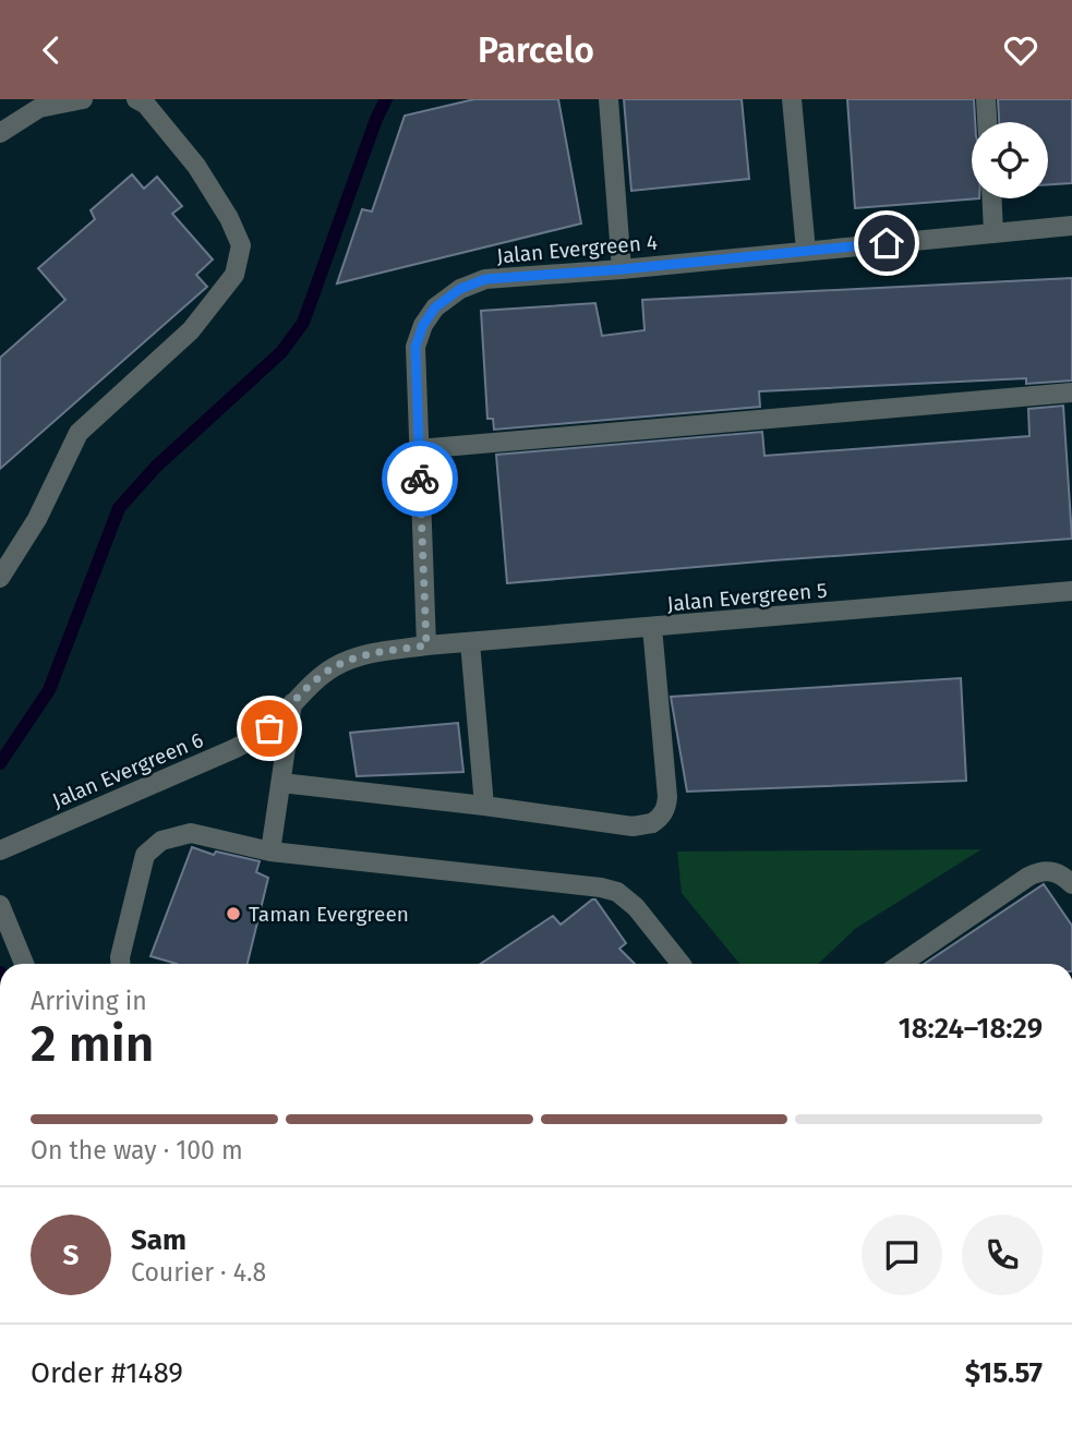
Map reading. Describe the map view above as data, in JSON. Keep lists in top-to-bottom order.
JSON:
{
  "streets": {
    "street": ["Jalan Evergreen 4", "Jalan Evergreen 5", "Jalan Evergreen 6"]
  },
  "crossings": [
    ["Jalan Evergreen 4", "Jalan Evergreen 5"],
    ["Jalan Evergreen 4", "Jalan Evergreen 6"],
    ["Jalan Evergreen 5", "Jalan Evergreen 6"]
  ],
  "places": ["Taman Evergreen"],
  "page": {
    "header": "Parcelo",
    "heading": ["2 min", "Arriving in", "18:24–18:29"],
    "panel": [
      "Sam",
      "Courier · 4.8",
      "Order #1489",
      "$15.57"
    ],
    "bar": "On the way · 100 m",
    "round": "S"
  }
}
